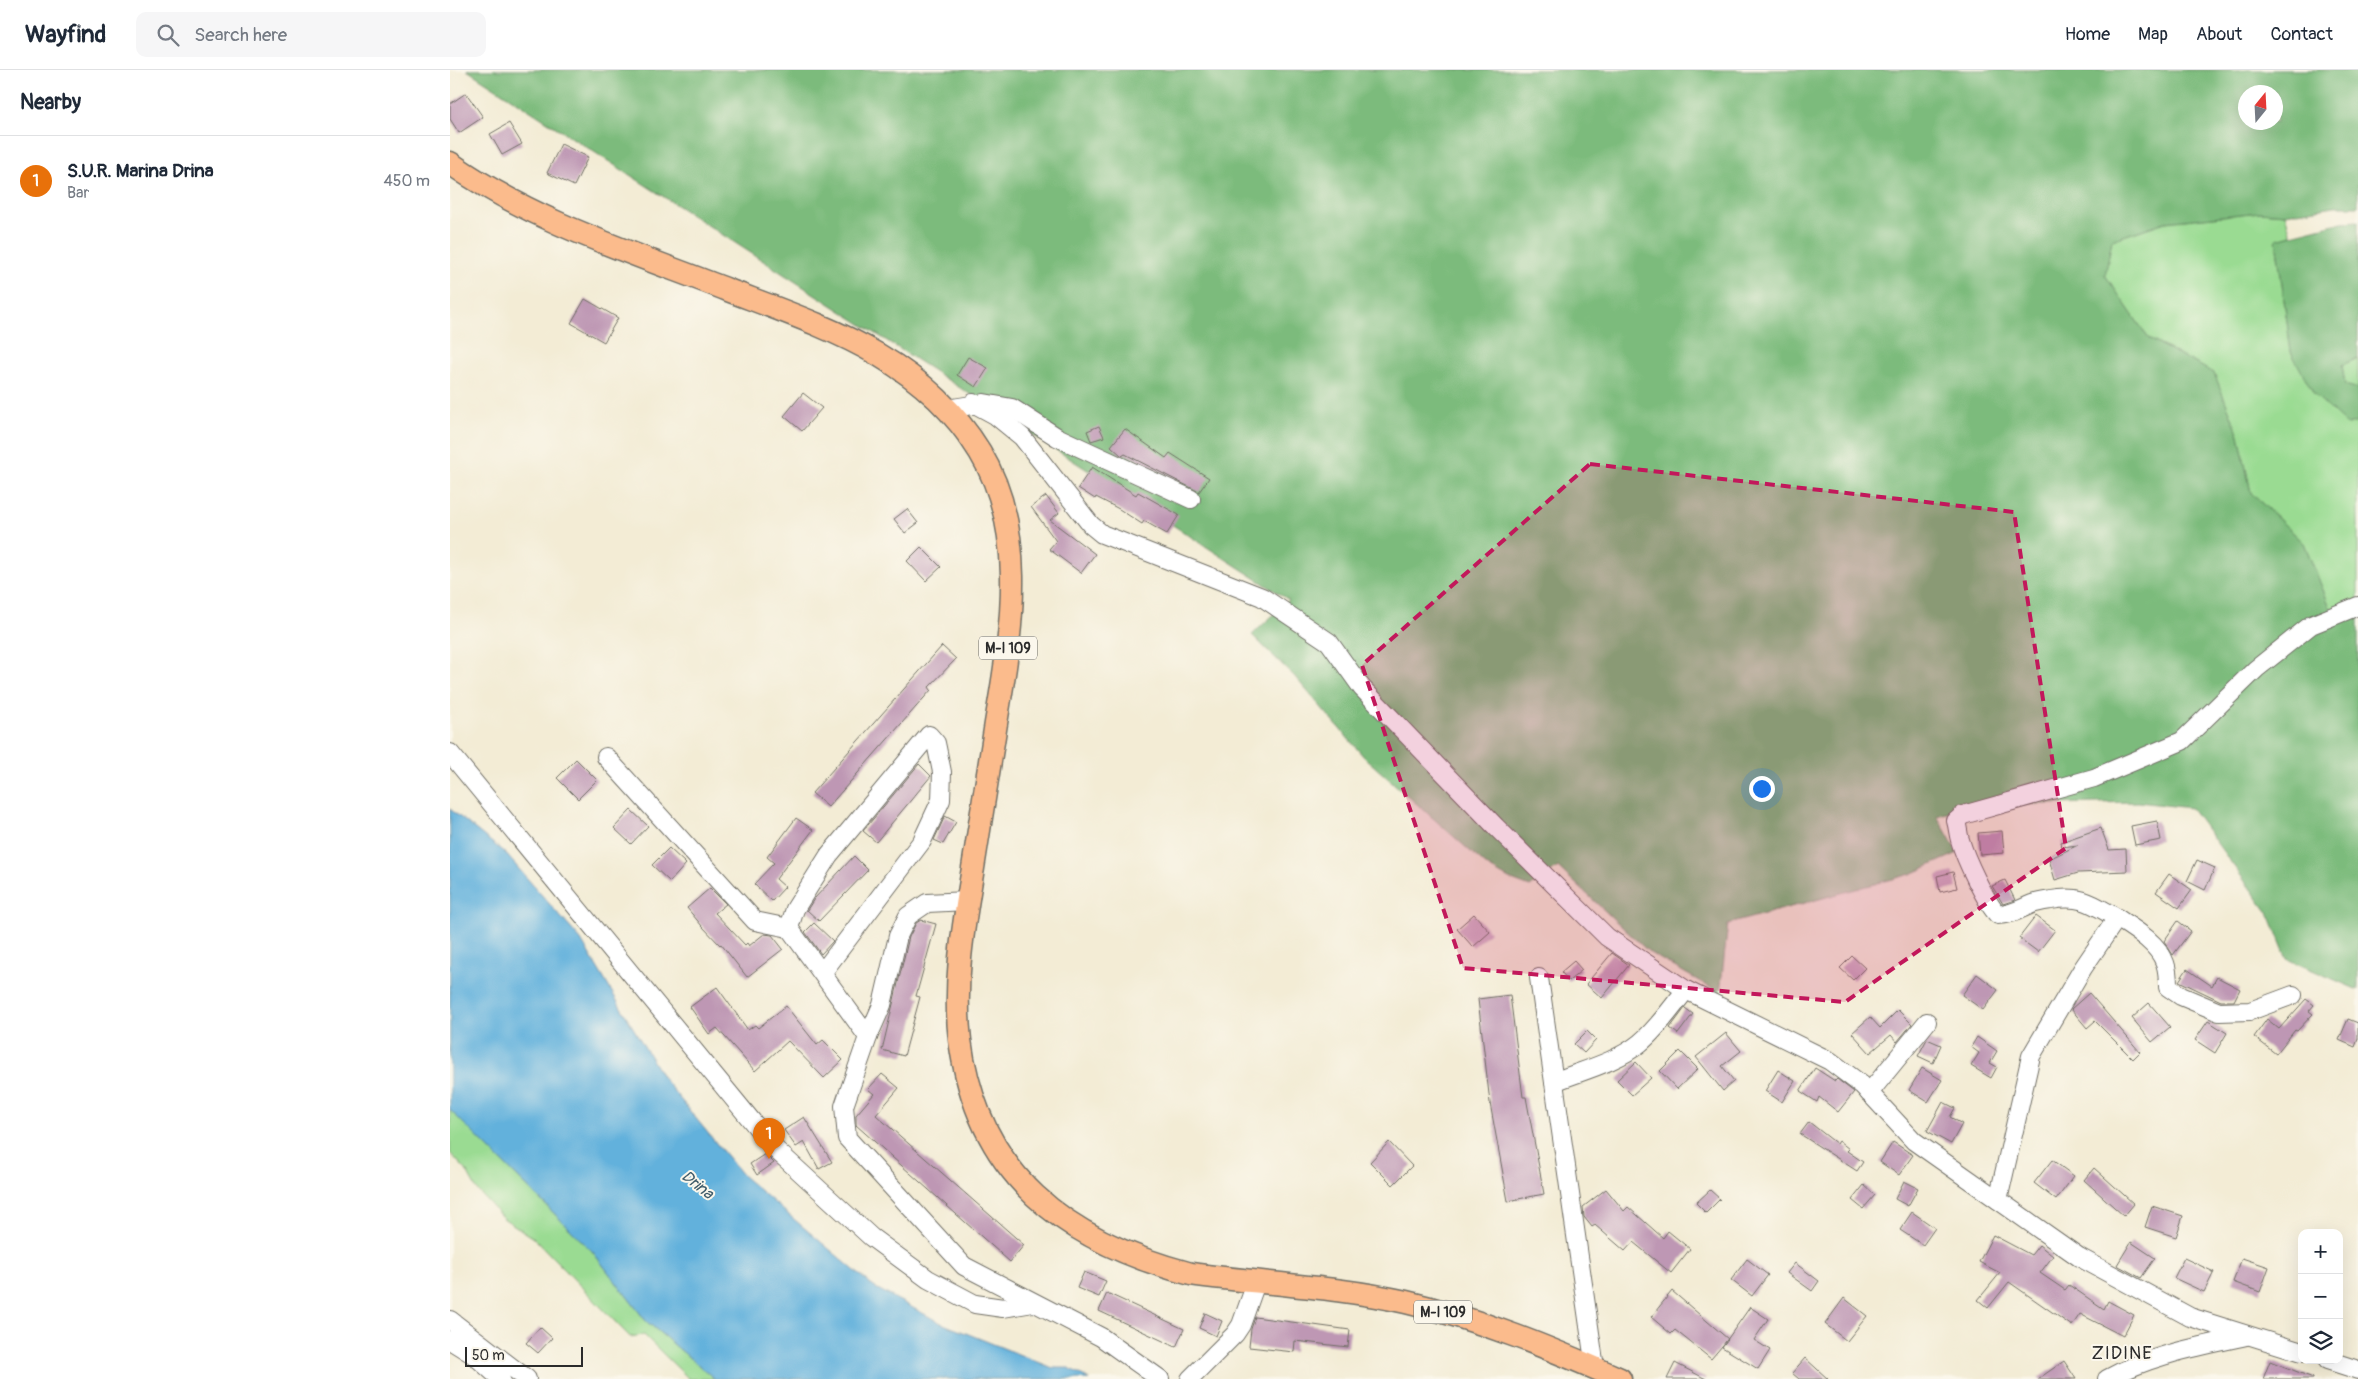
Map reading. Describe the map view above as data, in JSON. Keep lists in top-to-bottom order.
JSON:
{
  "streets": {
    "main road": ["M-I 109"]
  },
  "districts": ["ZIDINE"],
  "water": ["Drina"],
  "scale_bar": "50 m",
  "north": "top",
  "page": {
    "header": "Wayfind",
    "search": "Search here",
    "nav": [
      "Home",
      "Map",
      "About",
      "Contact"
    ],
    "heading": "Nearby",
    "list": [
      {
        "mark": "1",
        "name": "S.U.R. Marina Drina",
        "note": "Bar",
        "value": "450 m"
      }
    ],
    "pins": "1",
    "map_buttons": ["+", "−"],
    "scale": "50 m"
  }
}
